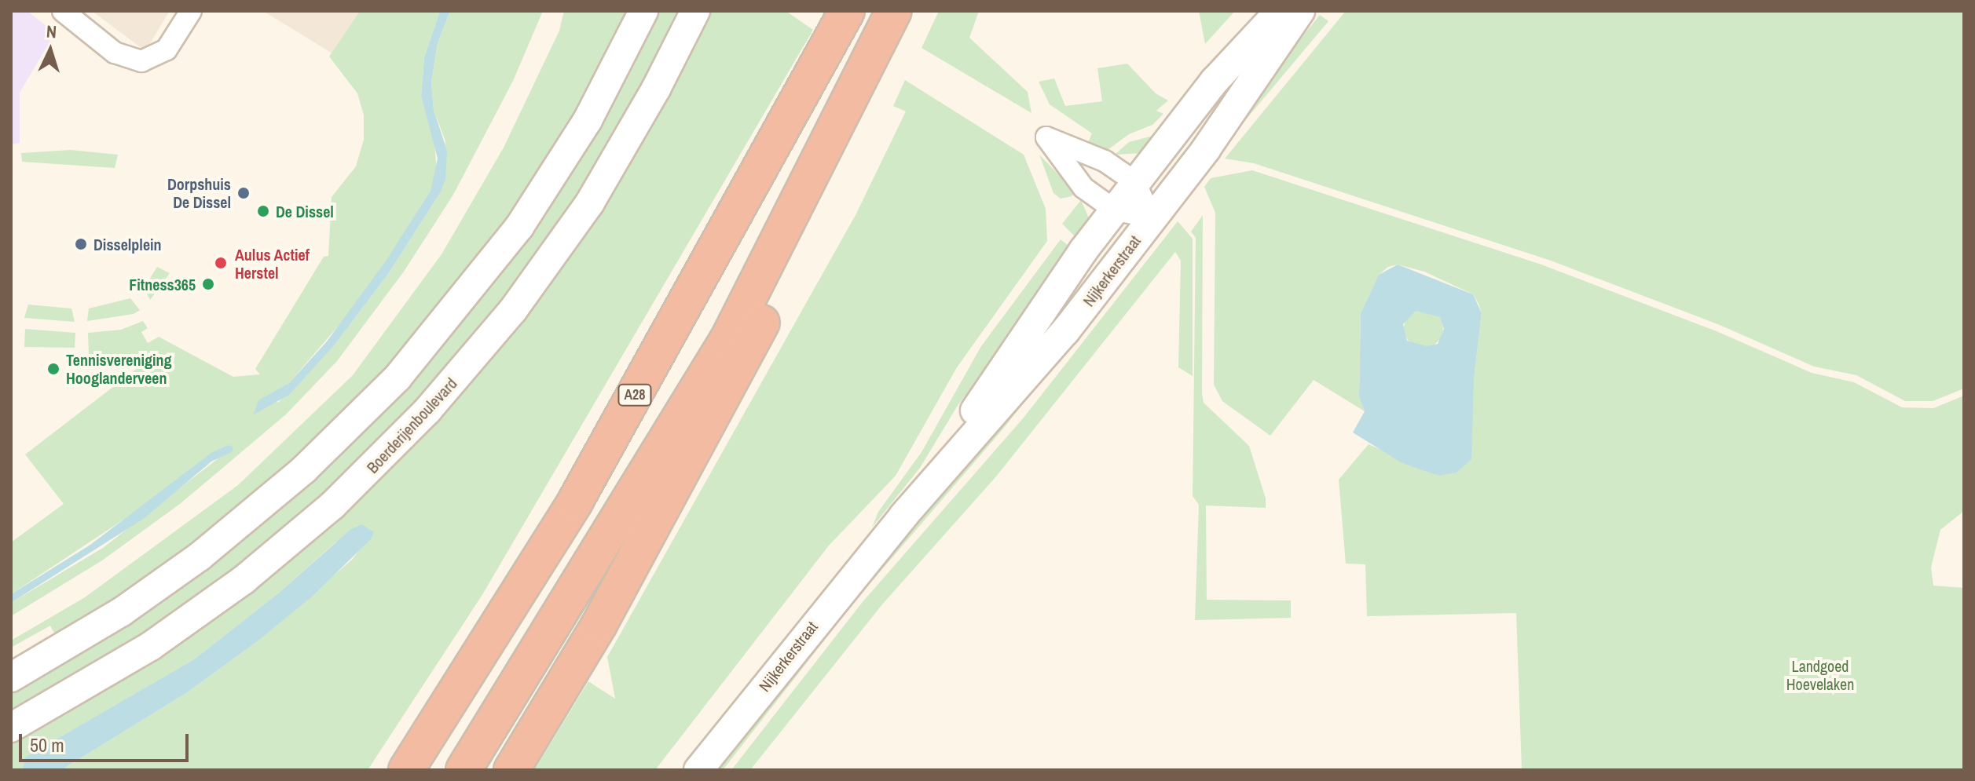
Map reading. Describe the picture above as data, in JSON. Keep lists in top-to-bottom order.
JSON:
{
  "streets": {
    "highway": ["A28"],
    "main road": ["Nijkerkerstraat", "Boerderijenboulevard"]
  },
  "parks": ["Landgoed Hoevelaken"],
  "places": [
    "Dorpshuis De Dissel",
    "De Dissel",
    "Disselplein",
    "Aulus Actief Herstel",
    "Fitness365",
    "Tennisvereniging Hooglanderveen"
  ],
  "scale_bar": "50 m",
  "north": "top"
}
